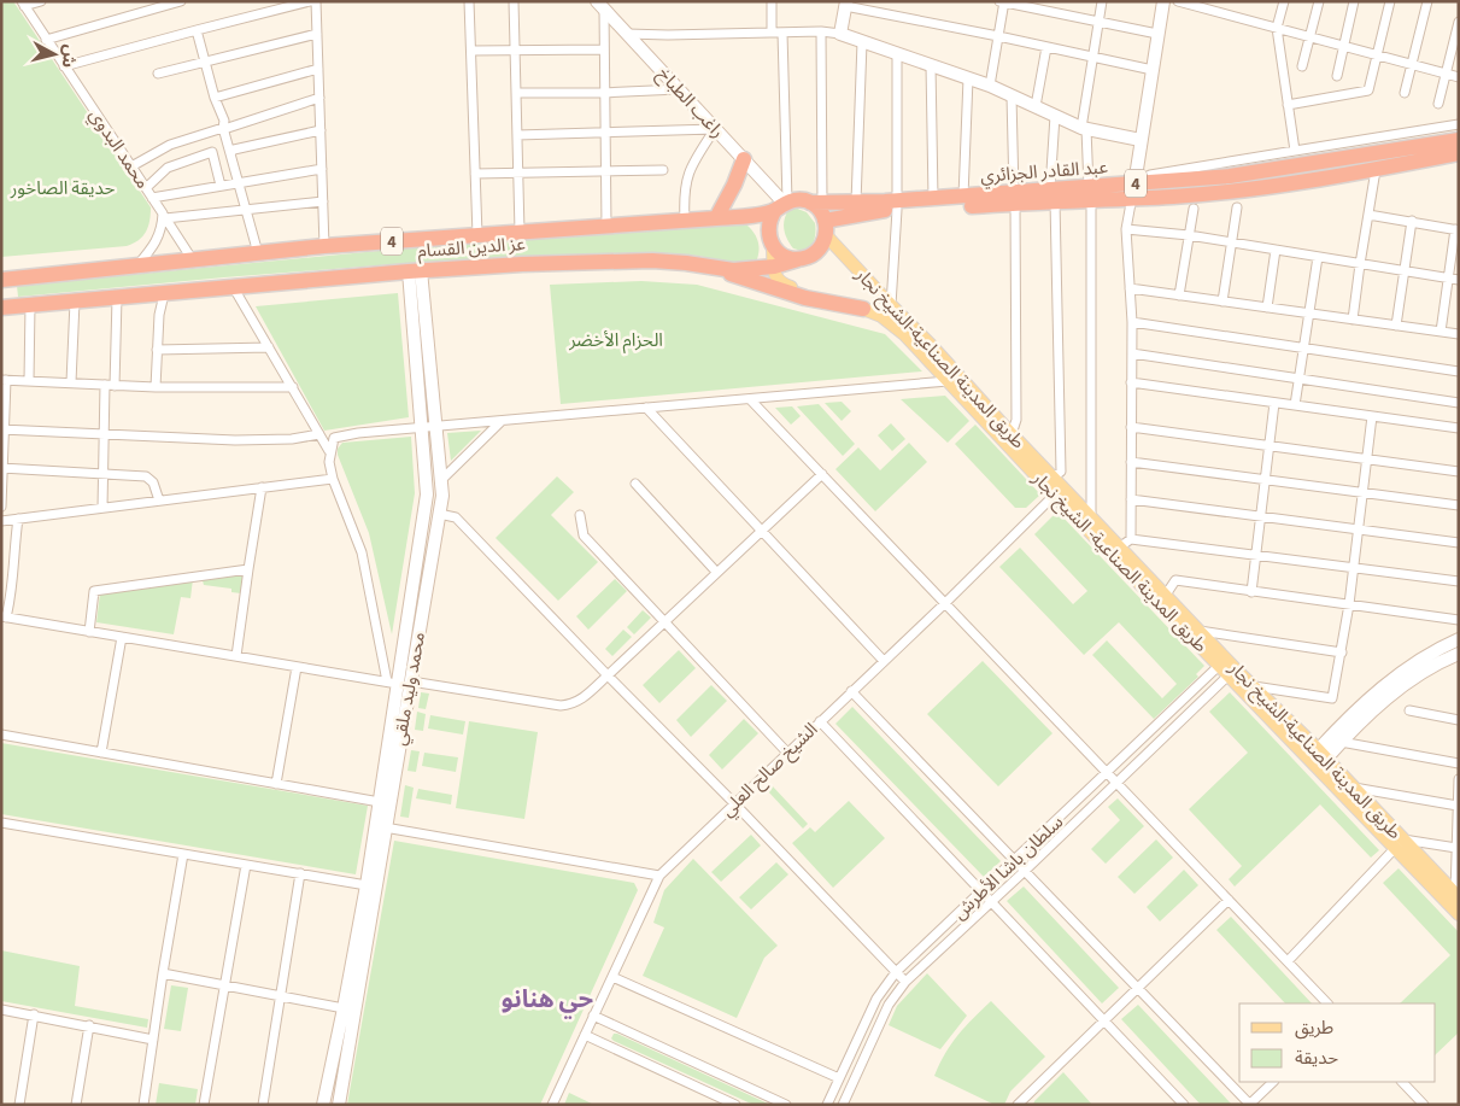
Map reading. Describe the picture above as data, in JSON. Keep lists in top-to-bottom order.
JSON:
{
  "streets": {
    "highway": ["عبد القادر الجزائري", "4", "عز الدين القسام"],
    "main road": ["طريق المدينة الصناعية-الشيخ نجار", "طريق المدينة الصناعية- الشيخ نجار"],
    "street": [
      "راغب الطباخ",
      "محمد البدوي",
      "محمد وليد ملقي",
      "الشيخ صالح العلي",
      "سلطان باشا الأطرش"
    ]
  },
  "crossings": [
    ["راغب الطباخ", "عبد القادر الجزائري"],
    ["راغب الطباخ", "عز الدين القسام"],
    ["راغب الطباخ", "طريق المدينة الصناعية-الشيخ نجار"],
    ["محمد البدوي", "عز الدين القسام"],
    ["عبد القادر الجزائري", "عز الدين القسام"],
    ["عبد القادر الجزائري", "طريق المدينة الصناعية-الشيخ نجار"],
    ["عز الدين القسام", "طريق المدينة الصناعية-الشيخ نجار"],
    ["عز الدين القسام", "طريق المدينة الصناعية- الشيخ نجار"],
    ["عز الدين القسام", "محمد وليد ملقي"],
    ["طريق المدينة الصناعية-الشيخ نجار", "طريق المدينة الصناعية- الشيخ نجار"],
    ["طريق المدينة الصناعية-الشيخ نجار", "الشيخ صالح العلي"],
    ["طريق المدينة الصناعية-الشيخ نجار", "سلطان باشا الأطرش"],
    ["طريق المدينة الصناعية- الشيخ نجار", "الشيخ صالح العلي"],
    ["طريق المدينة الصناعية- الشيخ نجار", "سلطان باشا الأطرش"]
  ],
  "districts": ["حي هنانو"],
  "parks": ["حديقة الصاخور", "الحزام الأخضر"],
  "legend": ["طريق", "حديقة"],
  "north": "right"
}
